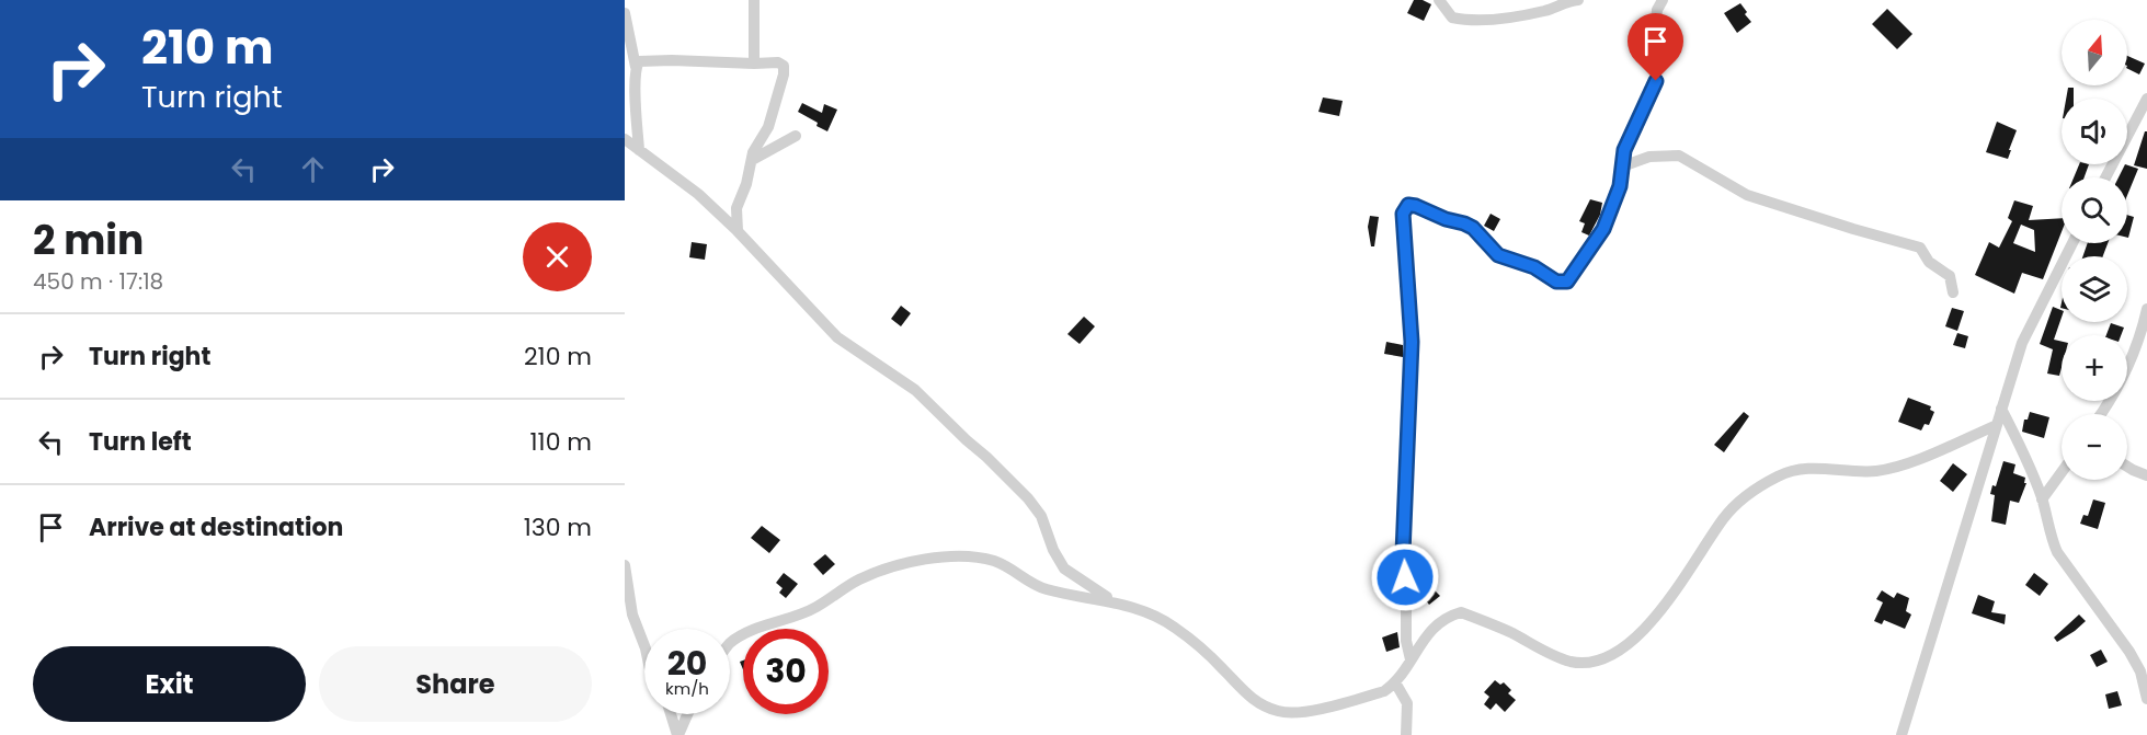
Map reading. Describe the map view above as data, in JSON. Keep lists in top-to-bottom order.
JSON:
{
  "north": "top",
  "page": {
    "turn": ["210 m", "Turn right"],
    "map_buttons": ["+", "−"],
    "heading": ["2 min", "450 m · 17:18"],
    "list": [
      {
        "name": "Turn right",
        "value": "210 m"
      },
      {
        "name": "Turn left",
        "value": "110 m"
      },
      {
        "name": "Arrive at destination",
        "value": "130 m"
      }
    ],
    "speed": "20 km/h",
    "limit": "30",
    "buttons": ["Exit", "Share"]
  }
}
